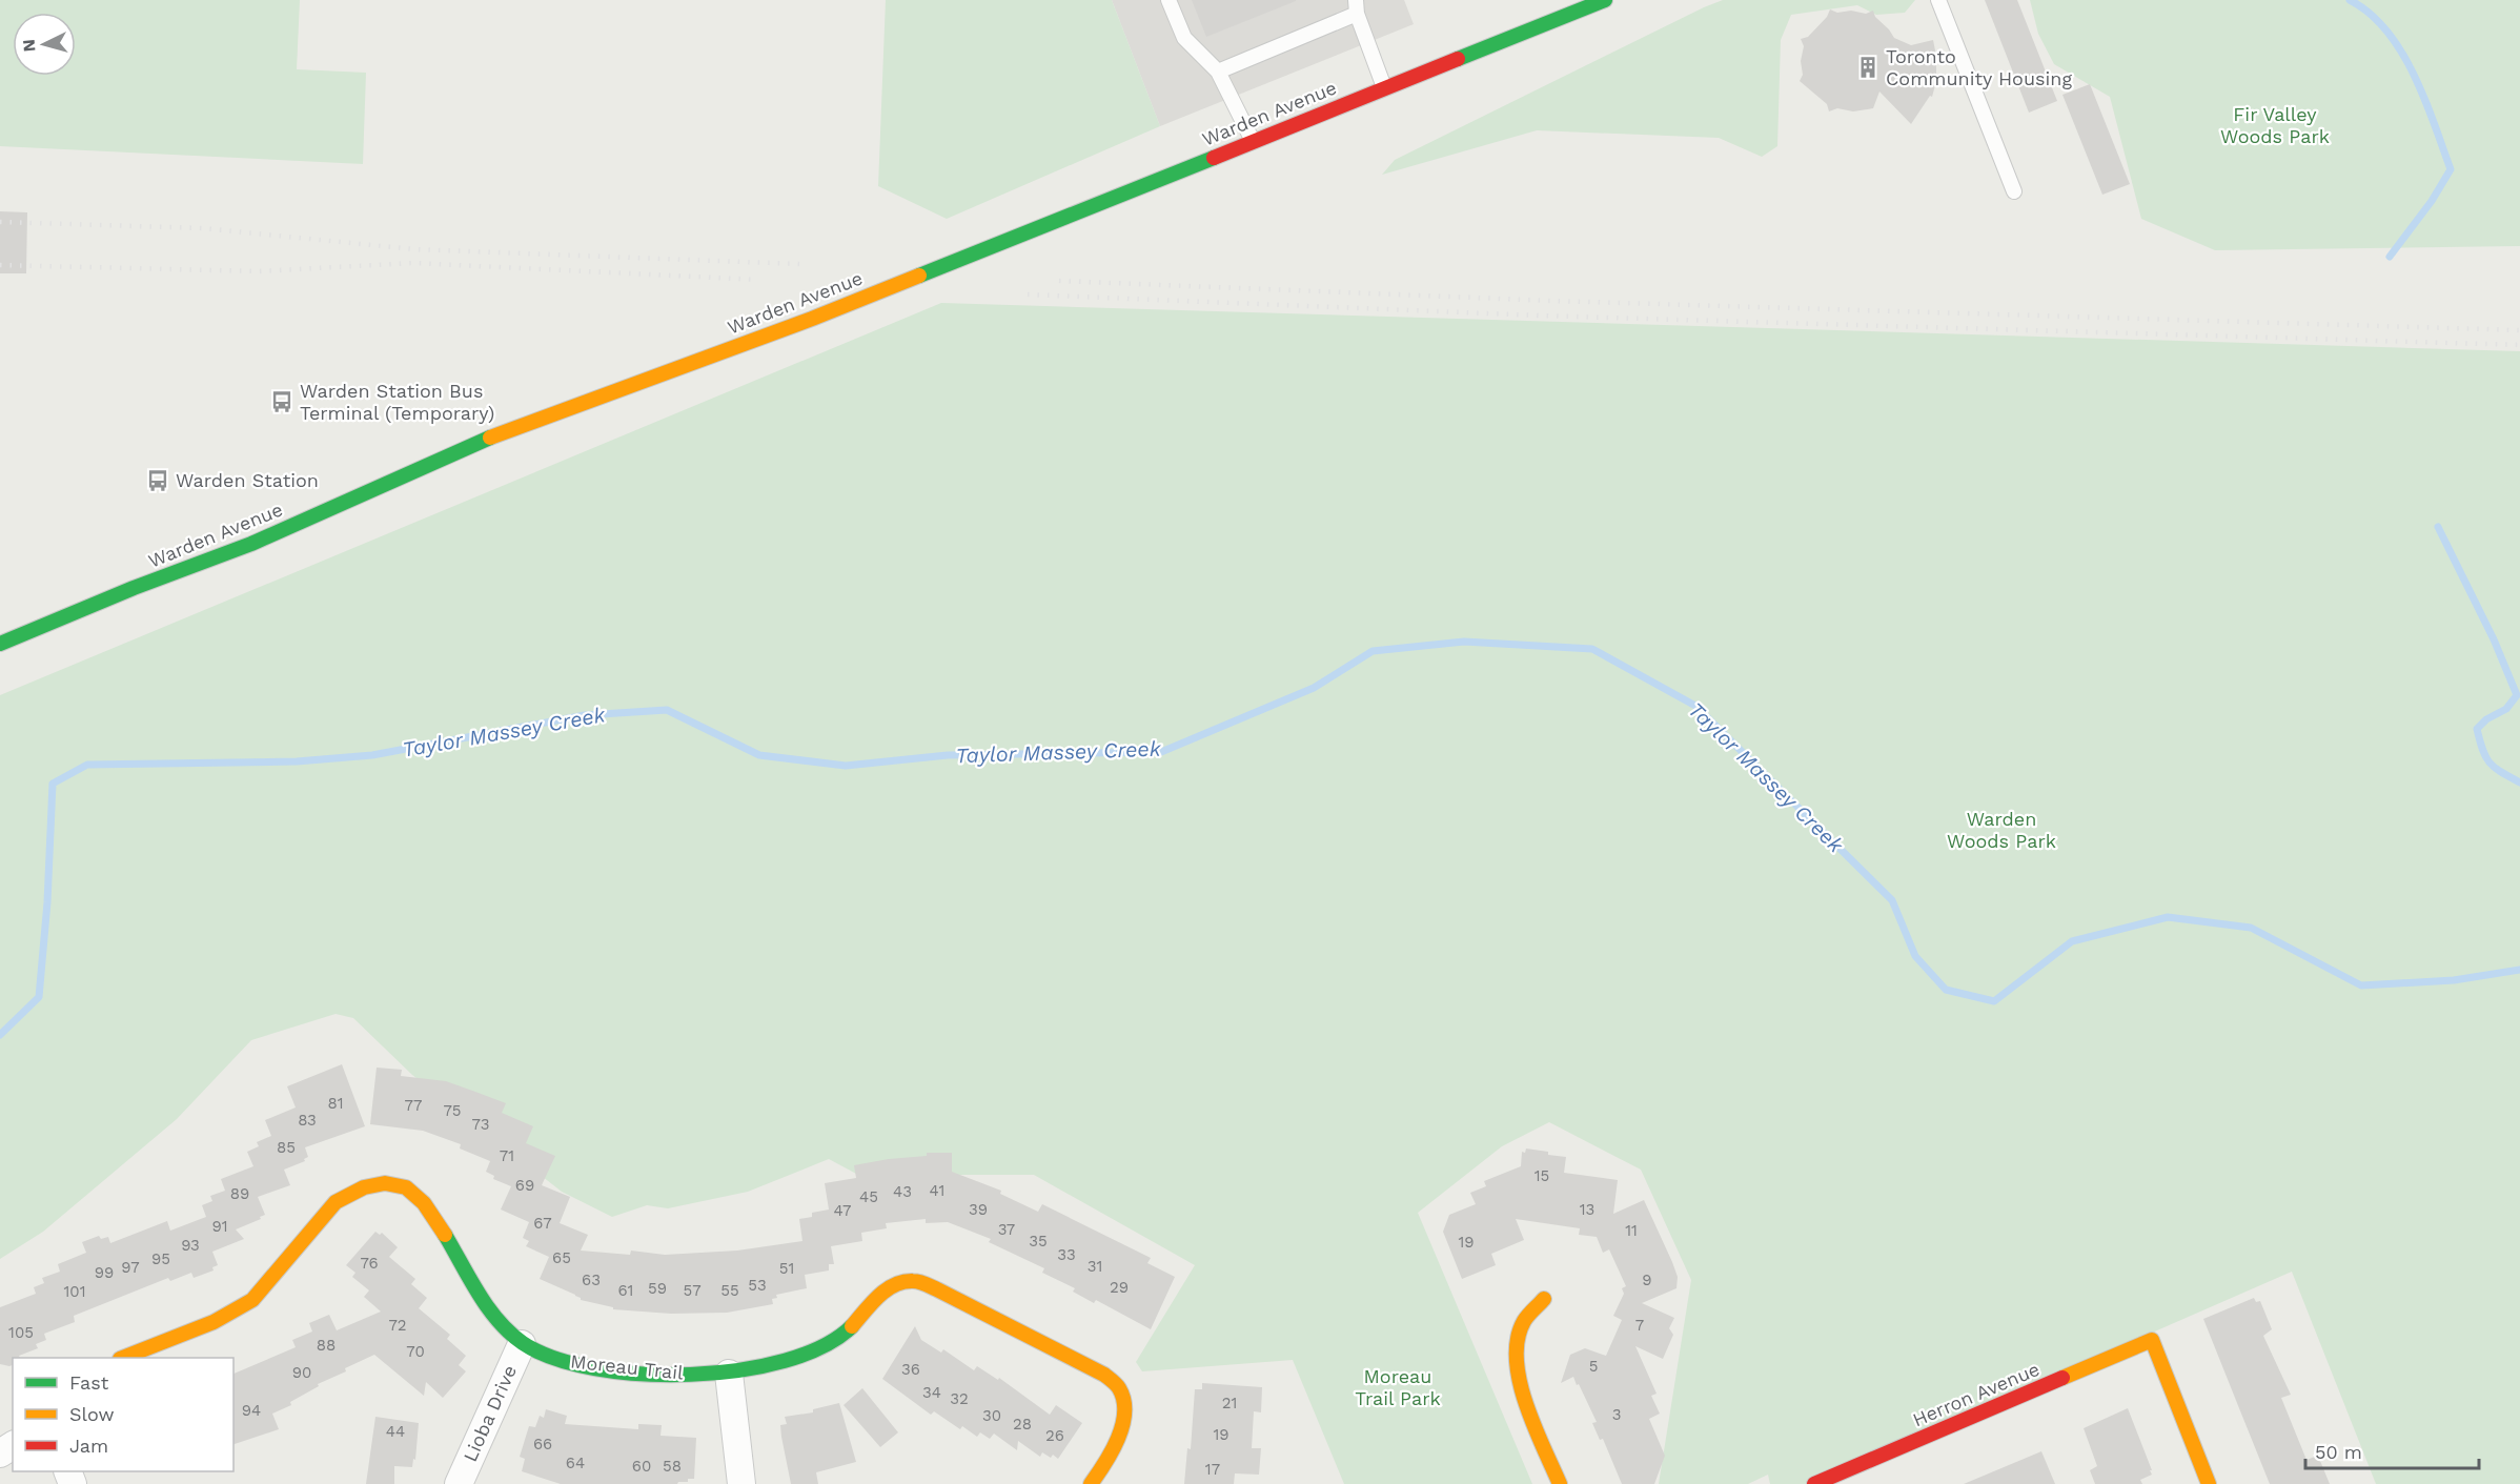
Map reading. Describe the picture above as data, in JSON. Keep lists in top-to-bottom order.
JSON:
{
  "streets": {
    "street": [
      "Warden Avenue",
      "Moreau Trail",
      "Herron Avenue",
      "Lioba Drive"
    ]
  },
  "crossings": [
    ["Moreau Trail", "Lioba Drive"]
  ],
  "water": ["Taylor Massey Creek"],
  "parks": ["Fir Valley Woods Park", "Warden Woods Park", "Moreau Trail Park"],
  "places": {
    "building": ["Toronto Community Housing"],
    "bus stop": ["Warden Station Bus Terminal (Temporary)", "Warden Station"]
  },
  "house_numbers": [
    "81",
    "77",
    "75",
    "83",
    "73",
    "85",
    "71",
    "15",
    "69",
    "41",
    "43",
    "89",
    "45",
    "39",
    "13",
    "47",
    "67",
    "91",
    "37",
    "11",
    "35",
    "19",
    "93",
    "33",
    "65",
    "95",
    "76",
    "31",
    "97",
    "51",
    "99",
    "63",
    "9",
    "53",
    "29",
    "59",
    "61",
    "57",
    "55",
    "101",
    "72",
    "7",
    "105",
    "88",
    "70",
    "5",
    "36",
    "90",
    "34",
    "32",
    "21",
    "94",
    "3",
    "30",
    "28",
    "44",
    "19",
    "26",
    "66",
    "64",
    "60",
    "58",
    "17"
  ],
  "legend": ["Fast", "Slow", "Jam"],
  "scale_bar": "50 m",
  "north": "left"
}
